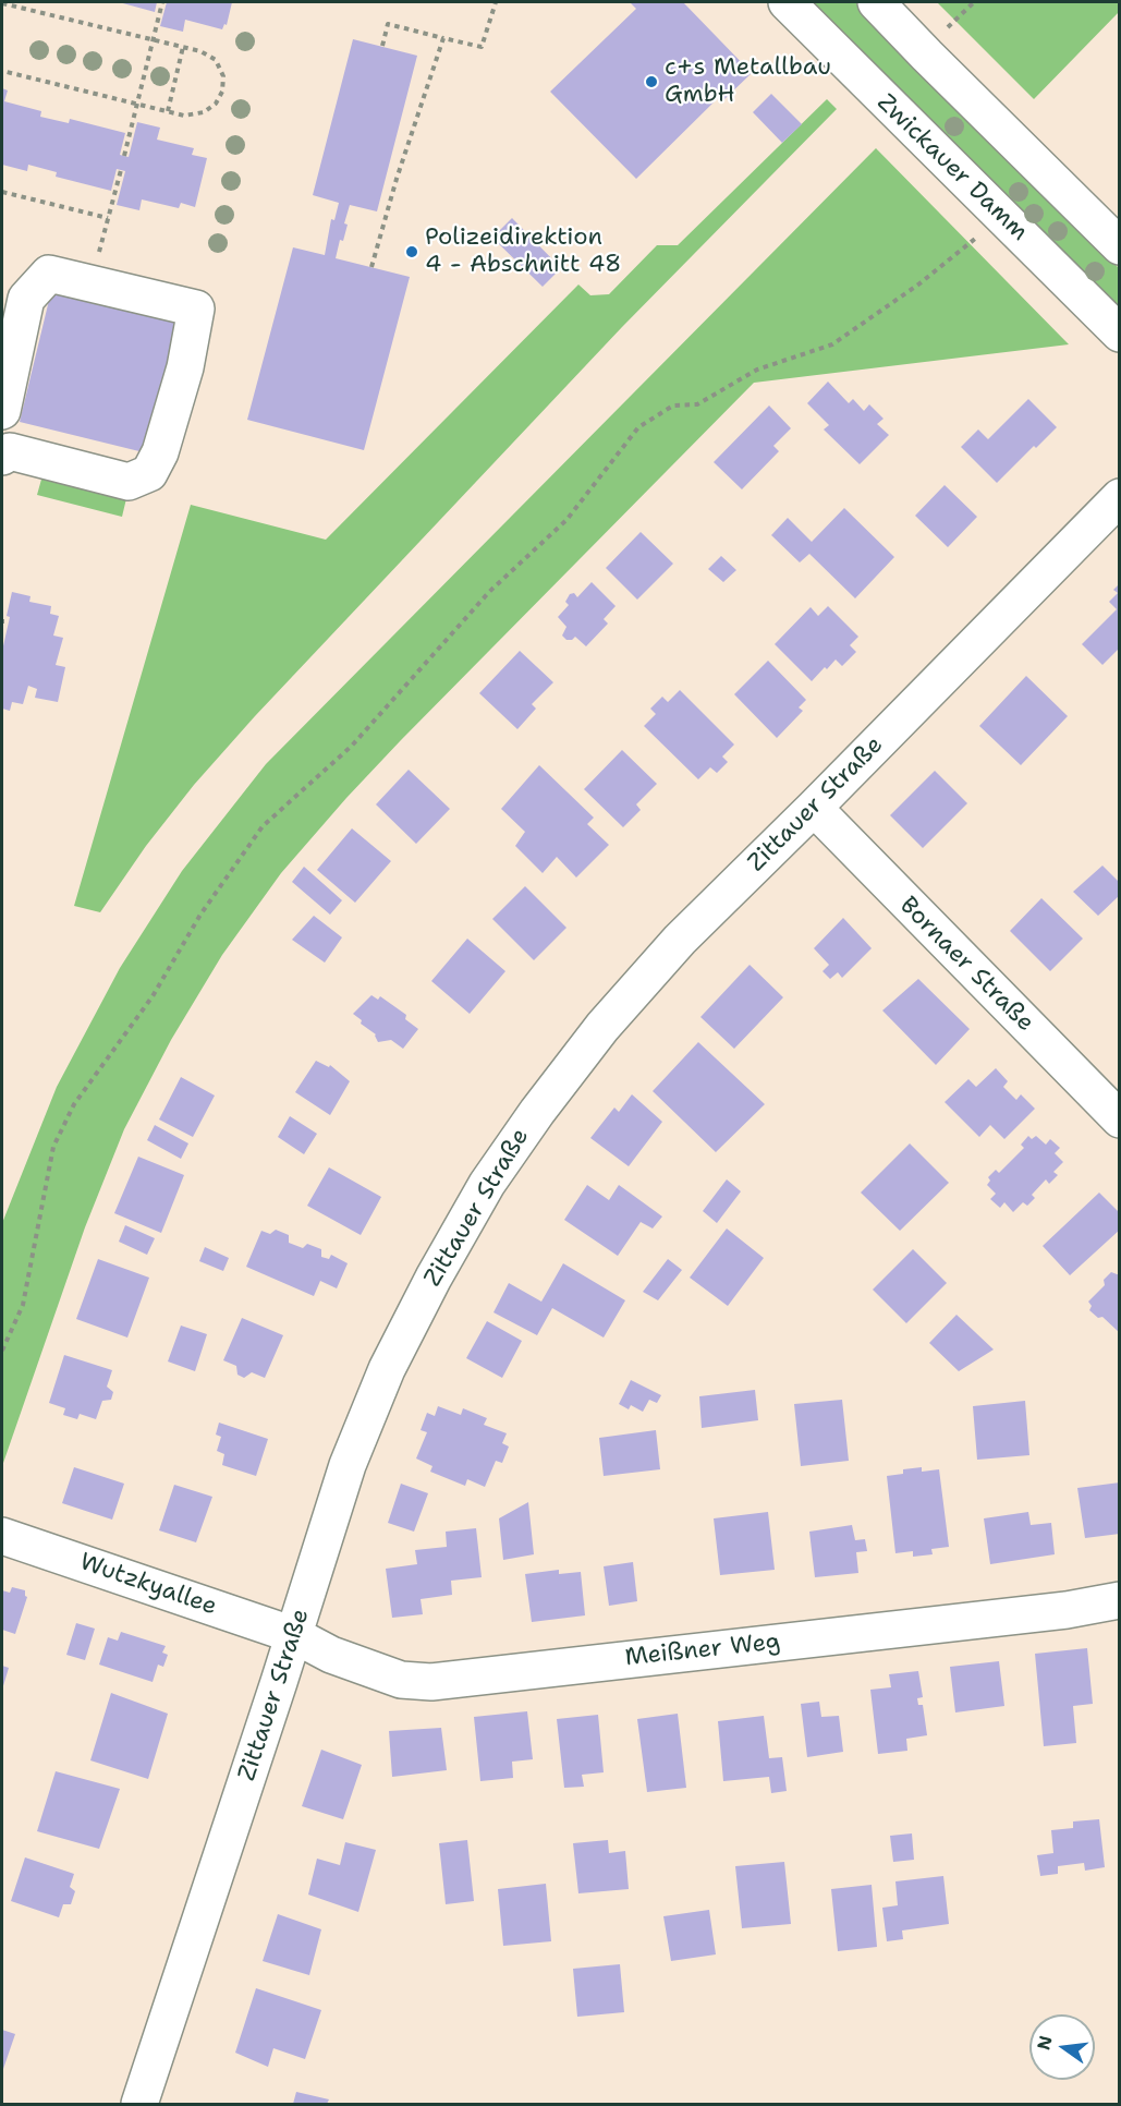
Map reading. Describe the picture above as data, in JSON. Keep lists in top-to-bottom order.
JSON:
{
  "streets": {
    "street": [
      "Zwickauer Damm",
      "Zittauer Straße",
      "Bornaer Straße",
      "Wutzkyallee",
      "Meißner Weg"
    ]
  },
  "crossings": [
    ["Zittauer Straße", "Bornaer Straße"],
    ["Zittauer Straße", "Wutzkyallee"],
    ["Zittauer Straße", "Meißner Weg"],
    ["Wutzkyallee", "Meißner Weg"]
  ],
  "places": ["c+s Metallbau GmbH", "Polizeidirektion 4 - Abschnitt 48"],
  "north": "left"
}
